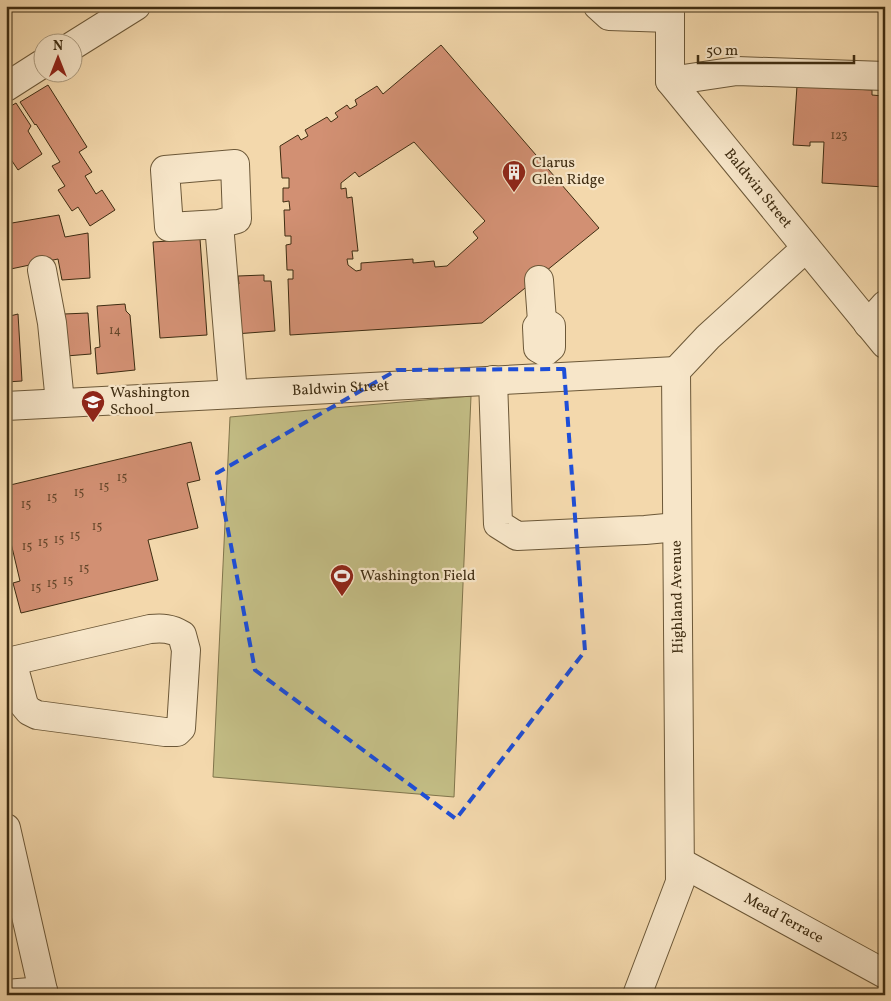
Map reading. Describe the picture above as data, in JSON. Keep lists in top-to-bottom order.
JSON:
{
  "streets": {
    "street": ["Baldwin Street", "Highland Avenue", "Mead Terrace"]
  },
  "crossings": [
    ["Baldwin Street", "Highland Avenue"],
    ["Highland Avenue", "Mead Terrace"]
  ],
  "places": {
    "building": ["Clarus Glen Ridge"],
    "school or university": ["Washington School"],
    "sports": ["Washington Field"]
  },
  "house_numbers": [
    "123",
    "14",
    "15",
    "15",
    "15",
    "15",
    "15",
    "15",
    "15",
    "15",
    "15",
    "15",
    "15",
    "15",
    "15",
    "15"
  ],
  "scale_bar": "50 m",
  "north": "top"
}
